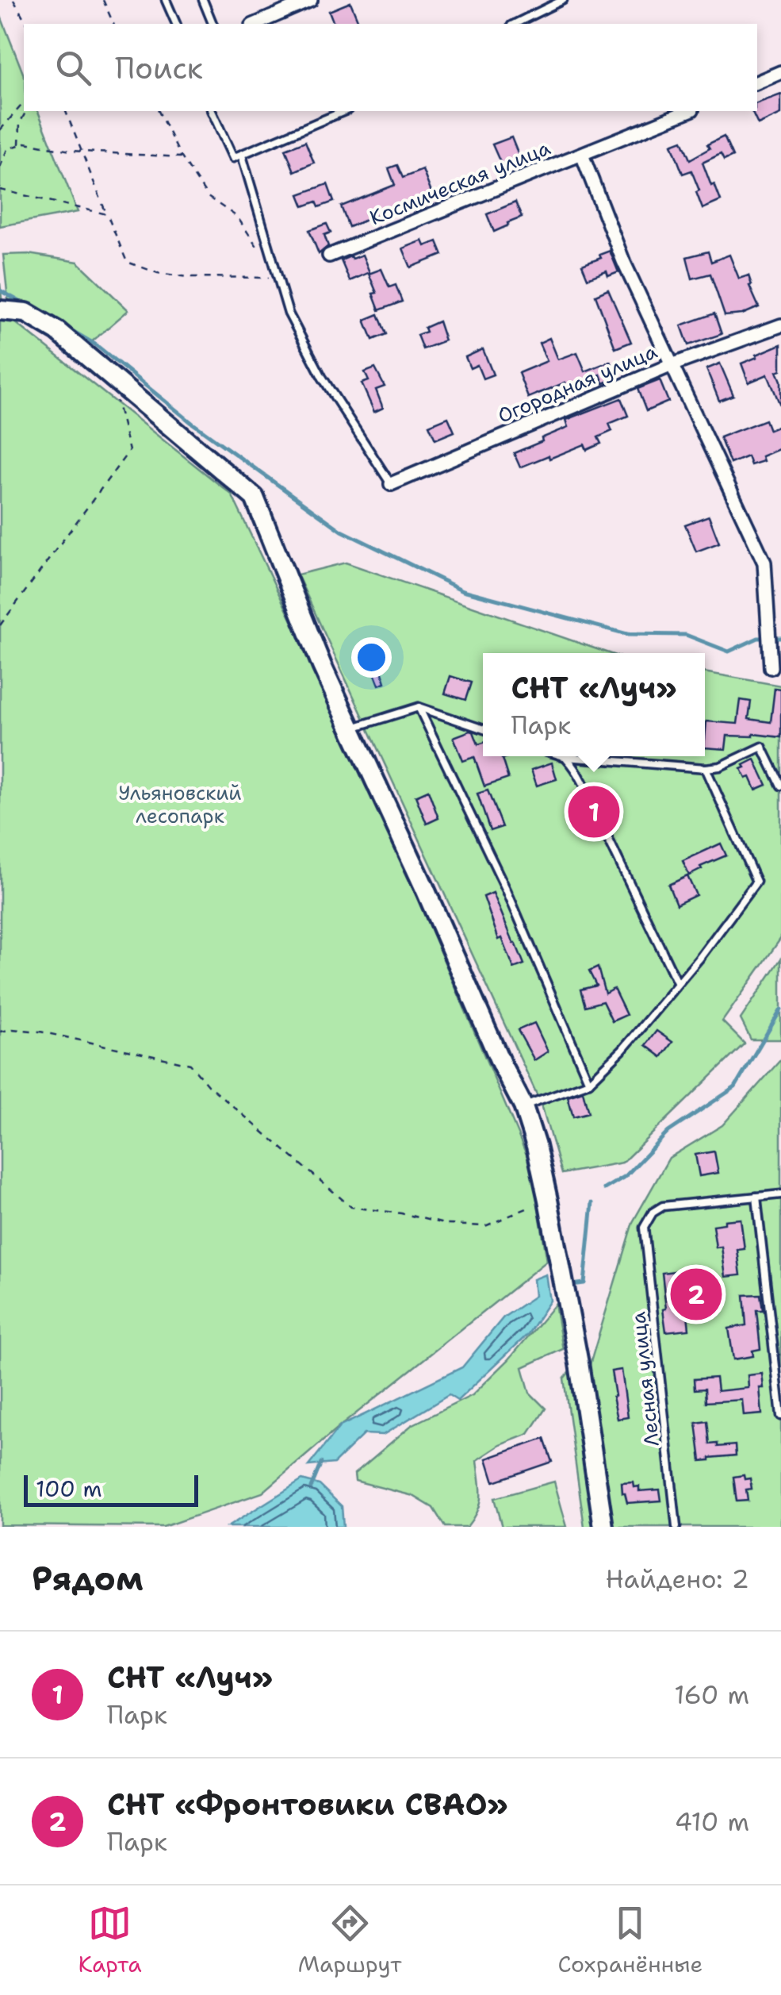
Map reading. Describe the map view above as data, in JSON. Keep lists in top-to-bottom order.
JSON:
{
  "streets": {
    "street": ["Космическая улица", "Огородная улица"],
    "lane": ["Лесная улица"]
  },
  "parks": ["Ульяновский лесопарк"],
  "scale_bar": "100 m",
  "page": {
    "search": "Поиск",
    "popup": ["СНТ «Луч»", "Парк"],
    "pins": ["1", "2"],
    "scale": "100 m",
    "heading": ["Рядом", "Найдено: 2"],
    "list": [
      {
        "mark": "1",
        "name": "СНТ «Луч»",
        "note": "Парк",
        "value": "160 m"
      },
      {
        "mark": "2",
        "name": "СНТ «Фронтовики СВАО»",
        "note": "Парк",
        "value": "410 m"
      }
    ],
    "nav": ["Карта", "Маршрут", "Сохранённые"]
  }
}
